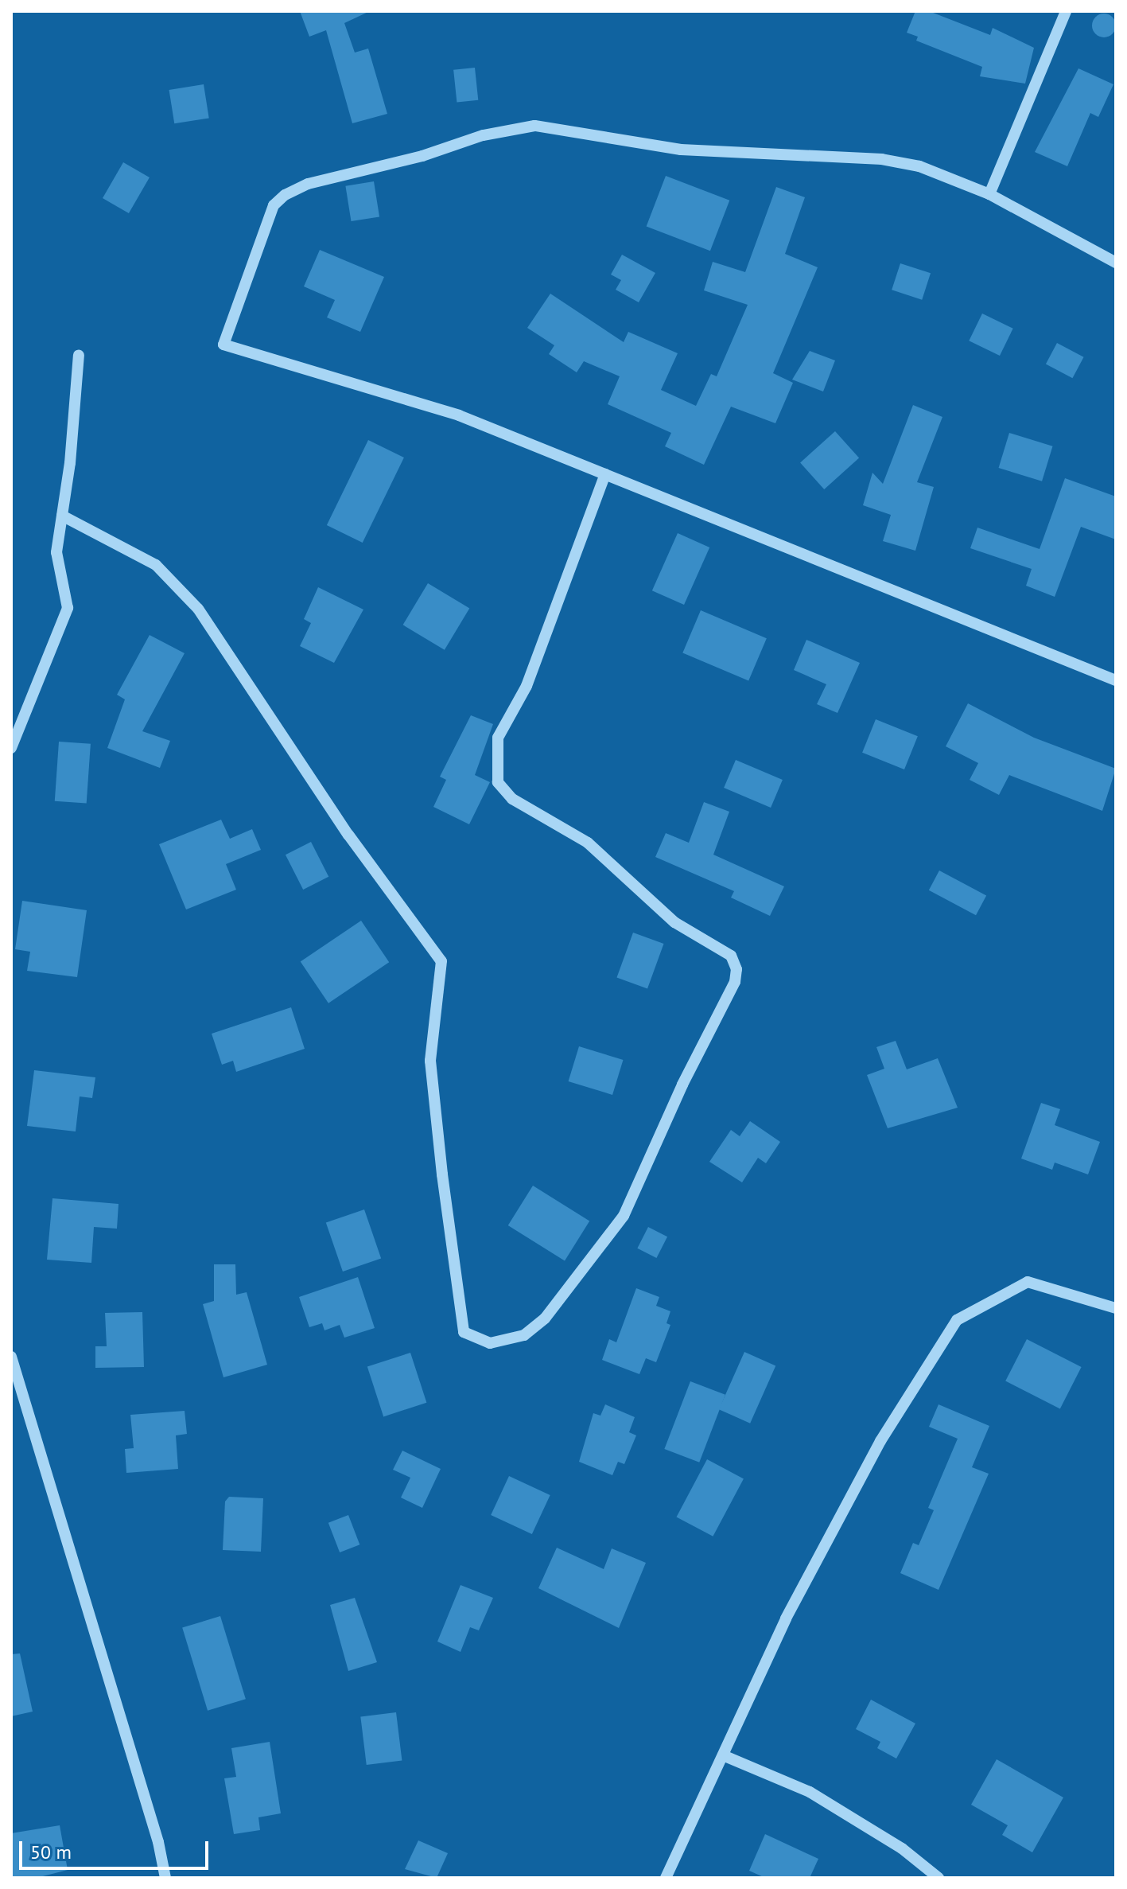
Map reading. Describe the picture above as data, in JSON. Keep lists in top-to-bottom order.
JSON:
{
  "scale_bar": "50 m"
}
